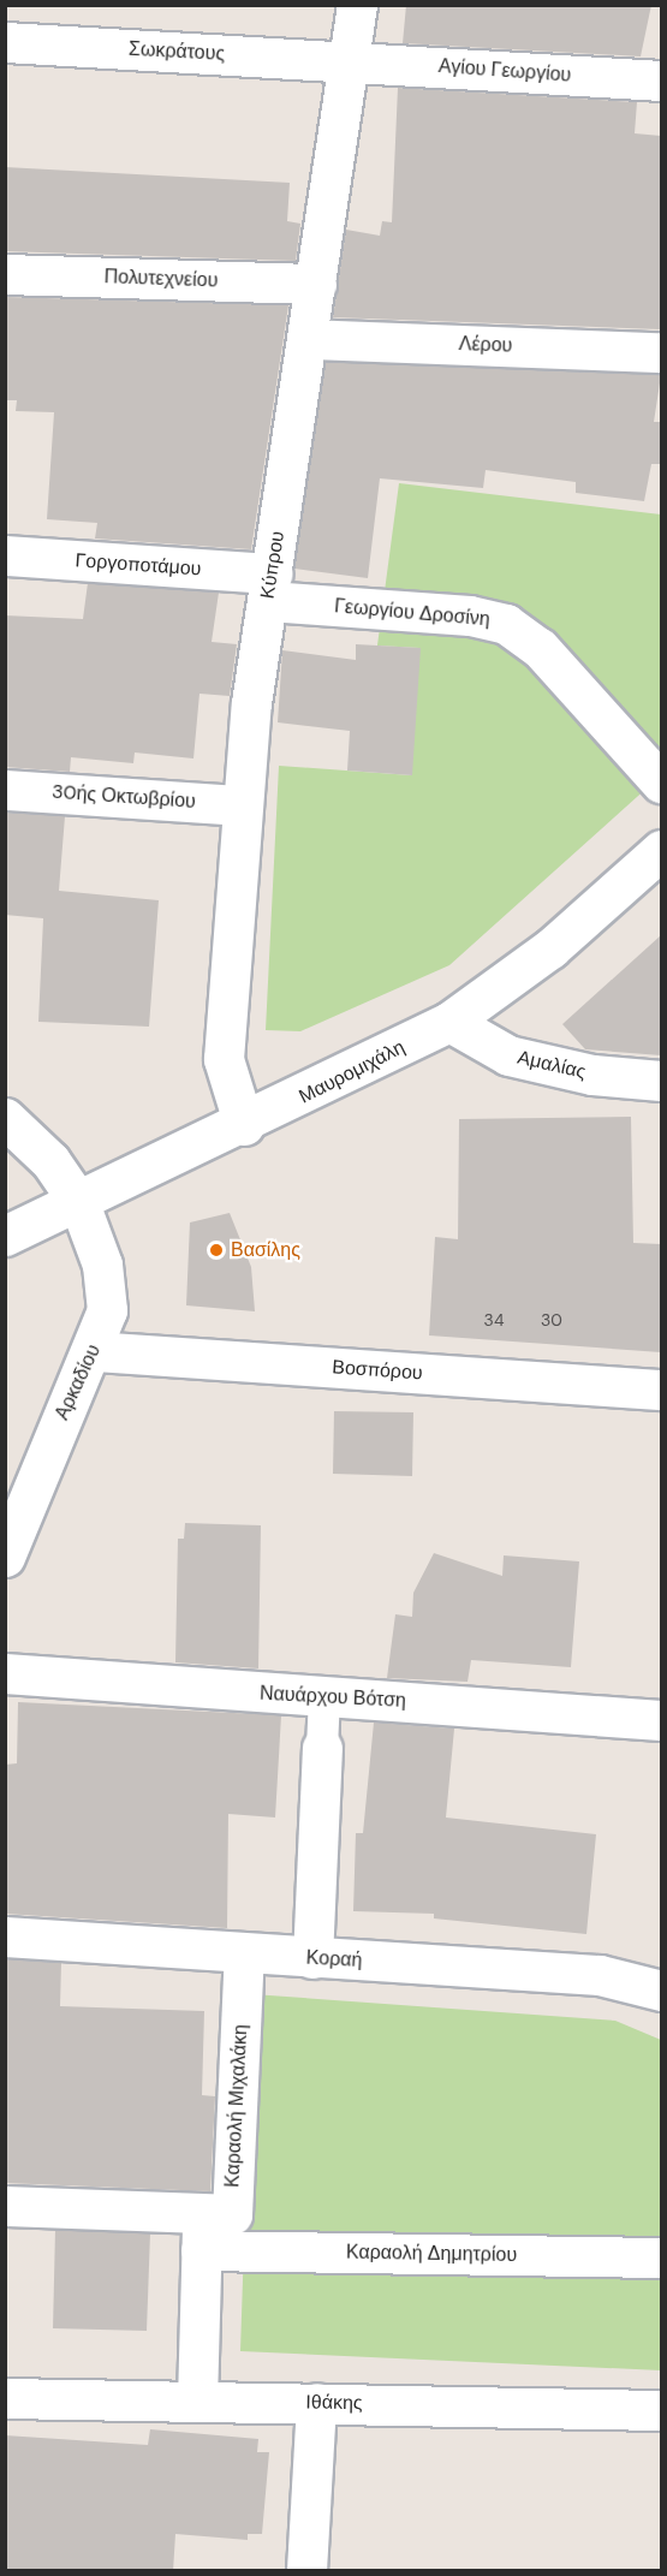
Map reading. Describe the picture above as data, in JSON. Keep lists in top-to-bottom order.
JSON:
{
  "streets": {
    "street": [
      "Σωκράτους",
      "Αγίου Γεωργίου",
      "Πολυτεχνείου",
      "Λέρου",
      "Γοργοποτάμου",
      "Κύπρου",
      "Γεωργίου Δροσίνη",
      "30ής Οκτωβρίου",
      "Αμαλίας",
      "Μαυρομιχάλη",
      "Βοσπόρου",
      "Αρκαδίου",
      "Ναυάρχου Βότση",
      "Κοραή",
      "Καραολή Μιχαλάκη",
      "Καραολή Δημητρίου",
      "Ιθάκης"
    ]
  },
  "crossings": [
    ["Σωκράτους", "Αγίου Γεωργίου"],
    ["Σωκράτους", "Κύπρου"],
    ["Αγίου Γεωργίου", "Κύπρου"],
    ["Πολυτεχνείου", "Κύπρου"],
    ["Λέρου", "Κύπρου"],
    ["Γοργοποτάμου", "Κύπρου"],
    ["Γοργοποτάμου", "Γεωργίου Δροσίνη"],
    ["Κύπρου", "Γεωργίου Δροσίνη"],
    ["Κύπρου", "30ής Οκτωβρίου"],
    ["Κύπρου", "Μαυρομιχάλη"],
    ["Αμαλίας", "Μαυρομιχάλη"],
    ["Μαυρομιχάλη", "Αρκαδίου"],
    ["Βοσπόρου", "Αρκαδίου"],
    ["Κοραή", "Καραολή Μιχαλάκη"],
    ["Καραολή Μιχαλάκη", "Καραολή Δημητρίου"]
  ],
  "places": ["Βασίλης"],
  "house_numbers": ["34", "30"]
}
